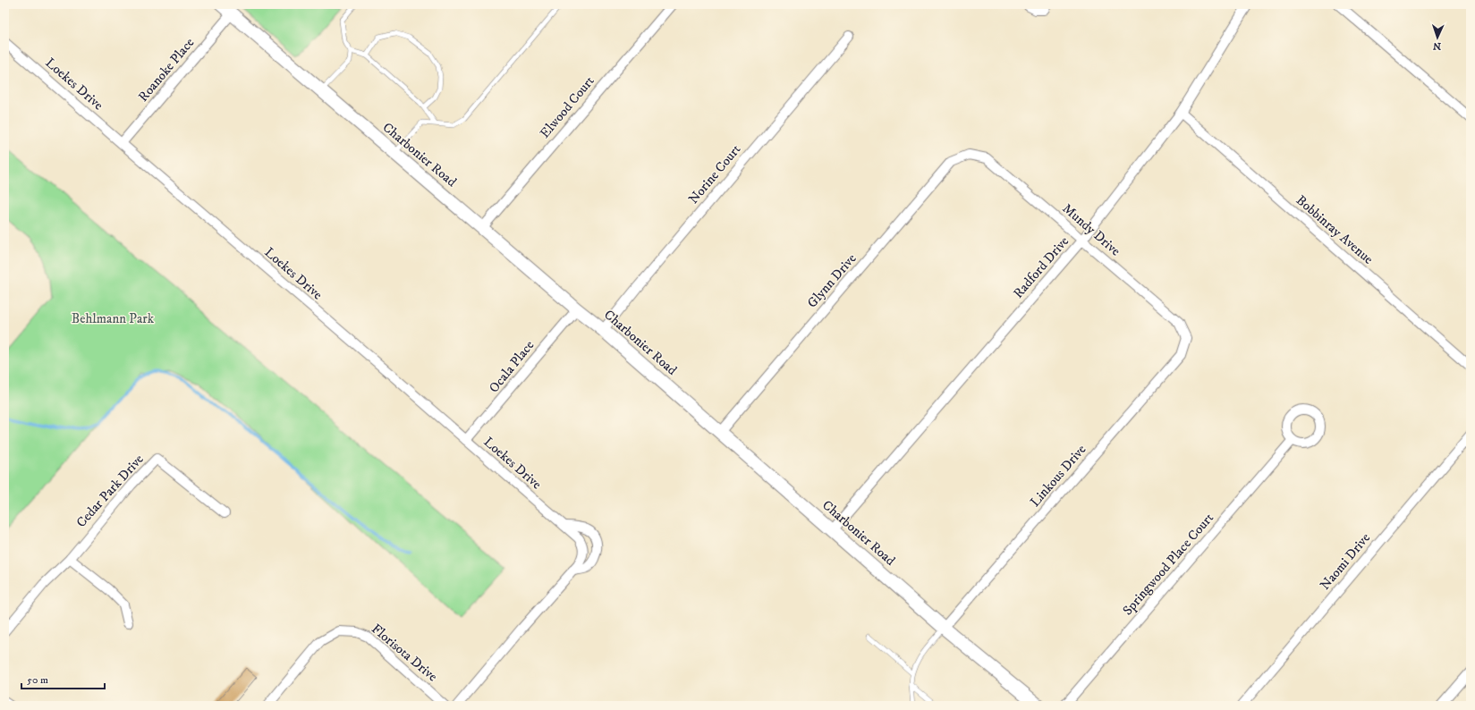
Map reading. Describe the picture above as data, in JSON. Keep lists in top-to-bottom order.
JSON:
{
  "streets": {
    "main road": ["Charbonier Road"],
    "street": [
      "Roanoke Place",
      "Loekes Drive",
      "Elwood Court",
      "Norine Court",
      "Mundy Drive",
      "Bobbinray Avenue",
      "Radford Drive",
      "Glynn Drive",
      "Ocala Place",
      "Linkous Drive",
      "Cedar Park Drive",
      "Naomi Drive",
      "Springwood Place Court",
      "Florisota Drive"
    ]
  },
  "crossings": [
    ["Roanoke Place", "Loekes Drive"],
    ["Roanoke Place", "Charbonier Road"],
    ["Loekes Drive", "Ocala Place"],
    ["Elwood Court", "Charbonier Road"],
    ["Charbonier Road", "Norine Court"],
    ["Charbonier Road", "Radford Drive"],
    ["Charbonier Road", "Glynn Drive"],
    ["Charbonier Road", "Ocala Place"],
    ["Charbonier Road", "Linkous Drive"],
    ["Mundy Drive", "Radford Drive"],
    ["Mundy Drive", "Glynn Drive"],
    ["Mundy Drive", "Linkous Drive"],
    ["Bobbinray Avenue", "Radford Drive"]
  ],
  "parks": ["Behlmann Park"],
  "scale_bar": "50 m",
  "north": "bottom"
}
